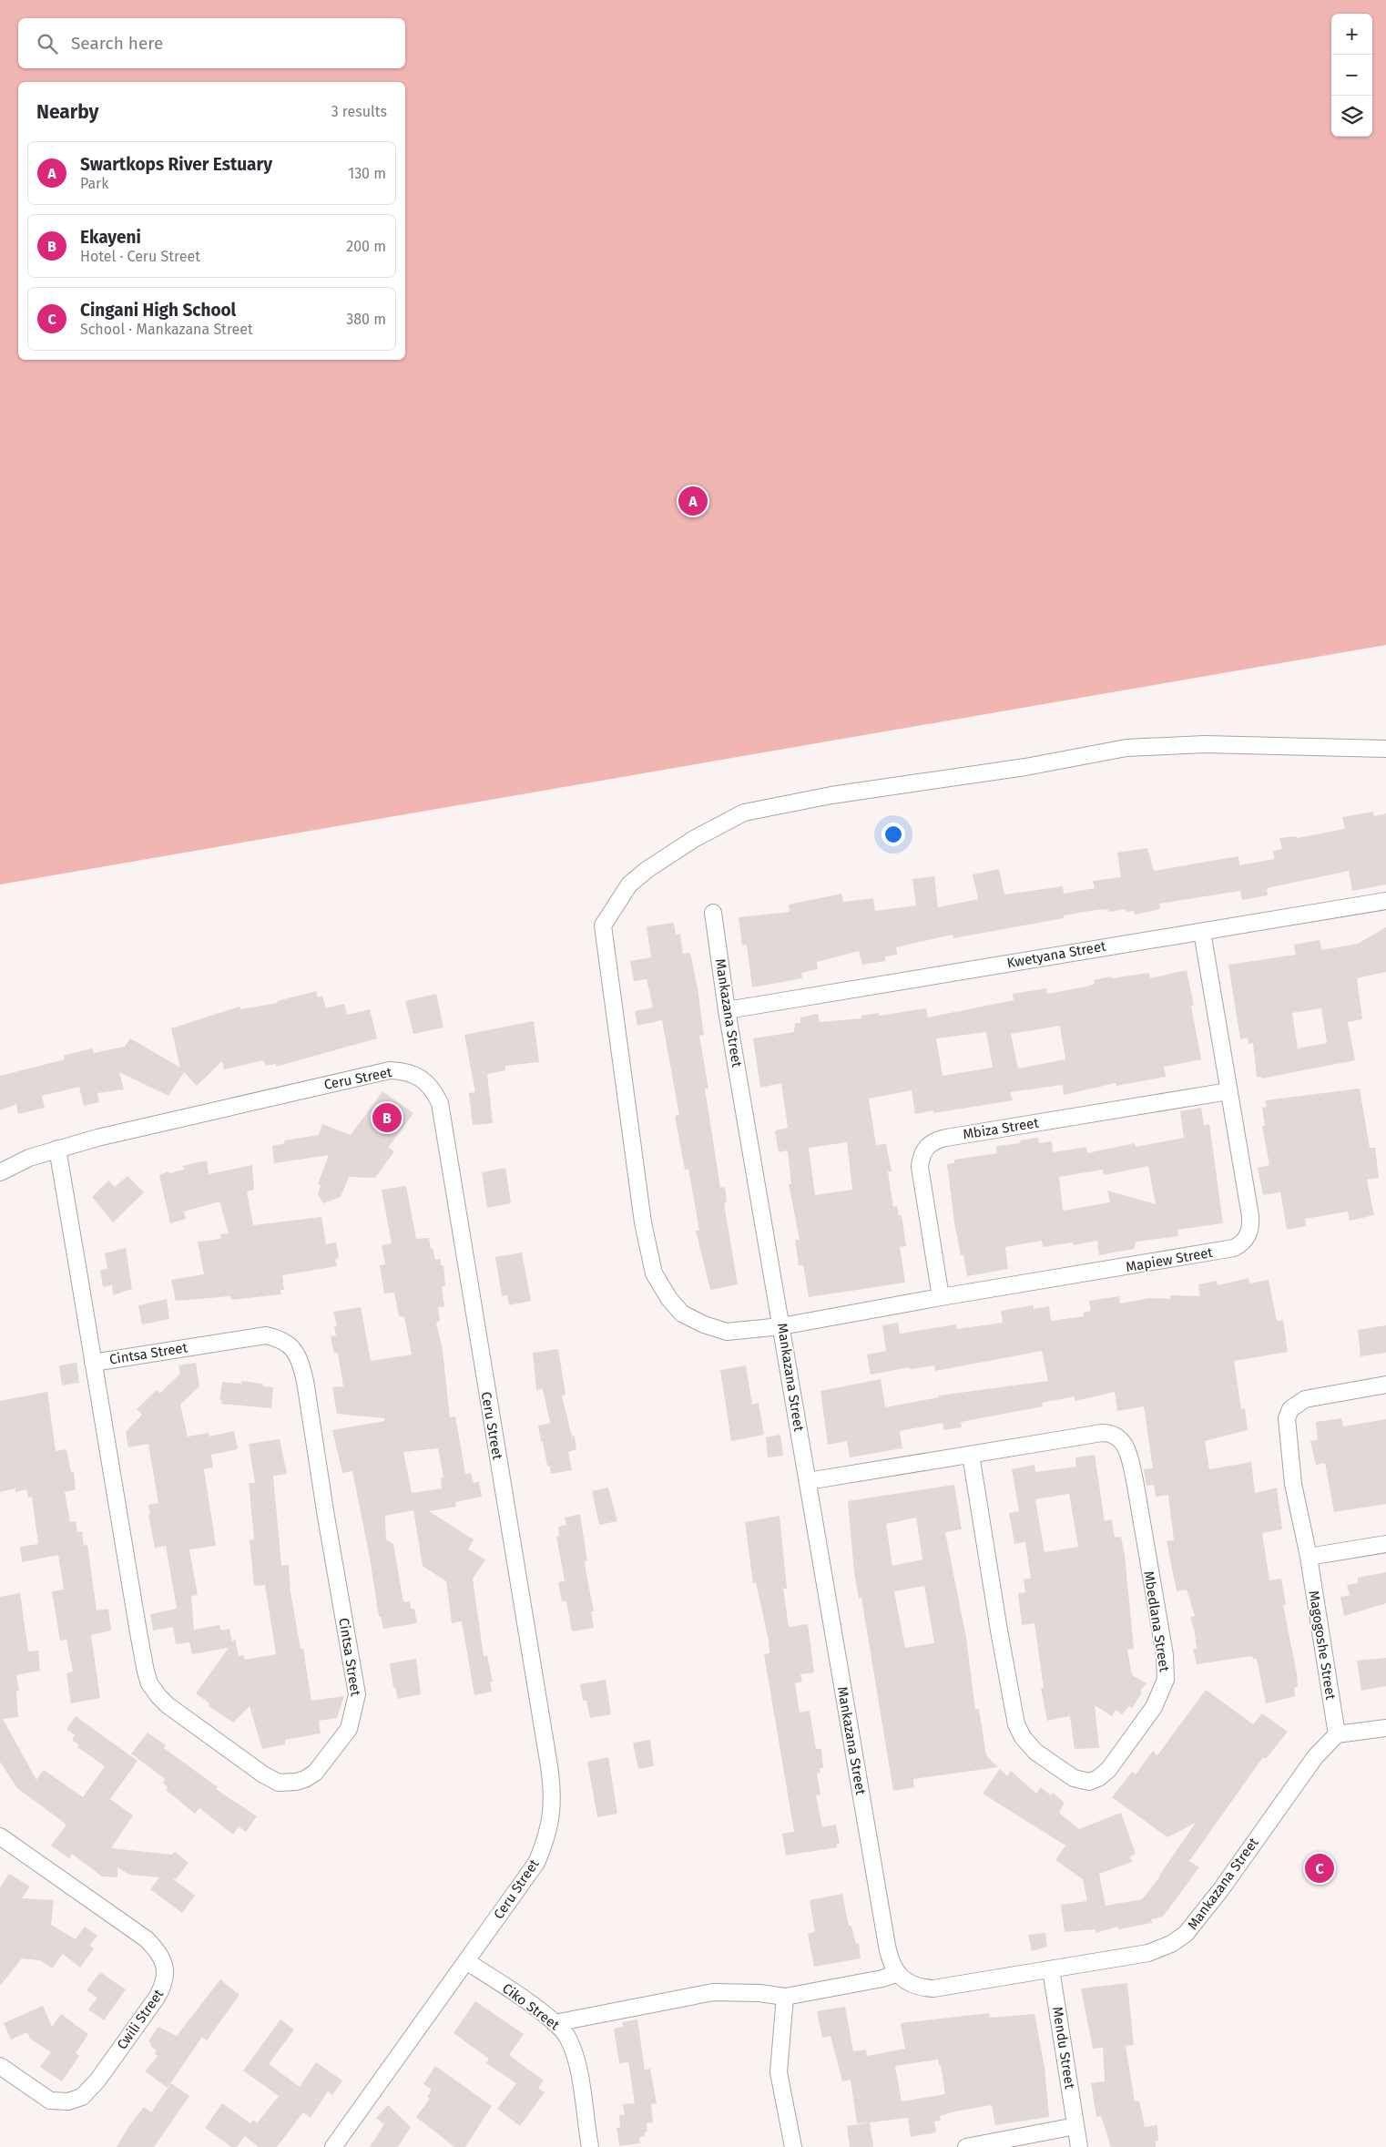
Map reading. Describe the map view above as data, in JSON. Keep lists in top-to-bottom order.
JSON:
{
  "streets": {
    "street": [
      "Kwetyana Street",
      "Mankazana Street",
      "Ceru Street",
      "Mbiza Street",
      "Mapiew Street",
      "Cintsa Street",
      "Mbedlana Street",
      "Magogoshe Street",
      "Ciko Street",
      "Cwili Street",
      "Mendu Street"
    ]
  },
  "crossings": [
    ["Kwetyana Street", "Mankazana Street"],
    ["Kwetyana Street", "Mapiew Street"],
    ["Mankazana Street", "Mapiew Street"],
    ["Mankazana Street", "Mbedlana Street"],
    ["Mankazana Street", "Magogoshe Street"],
    ["Mankazana Street", "Mendu Street"],
    ["Ceru Street", "Cintsa Street"],
    ["Ceru Street", "Ciko Street"],
    ["Mbiza Street", "Mapiew Street"]
  ],
  "page": {
    "map_buttons": ["+", "−"],
    "search": "Search here",
    "heading": ["Nearby", "3 results"],
    "list": [
      {
        "mark": "A",
        "name": "Swartkops River Estuary",
        "note": "Park",
        "value": "130 m"
      },
      {
        "mark": "B",
        "name": "Ekayeni",
        "note": "Hotel · Ceru Street",
        "value": "200 m"
      },
      {
        "mark": "C",
        "name": "Cingani High School",
        "note": "School · Mankazana Street",
        "value": "380 m"
      }
    ],
    "pins": ["A", "B", "C"]
  }
}
